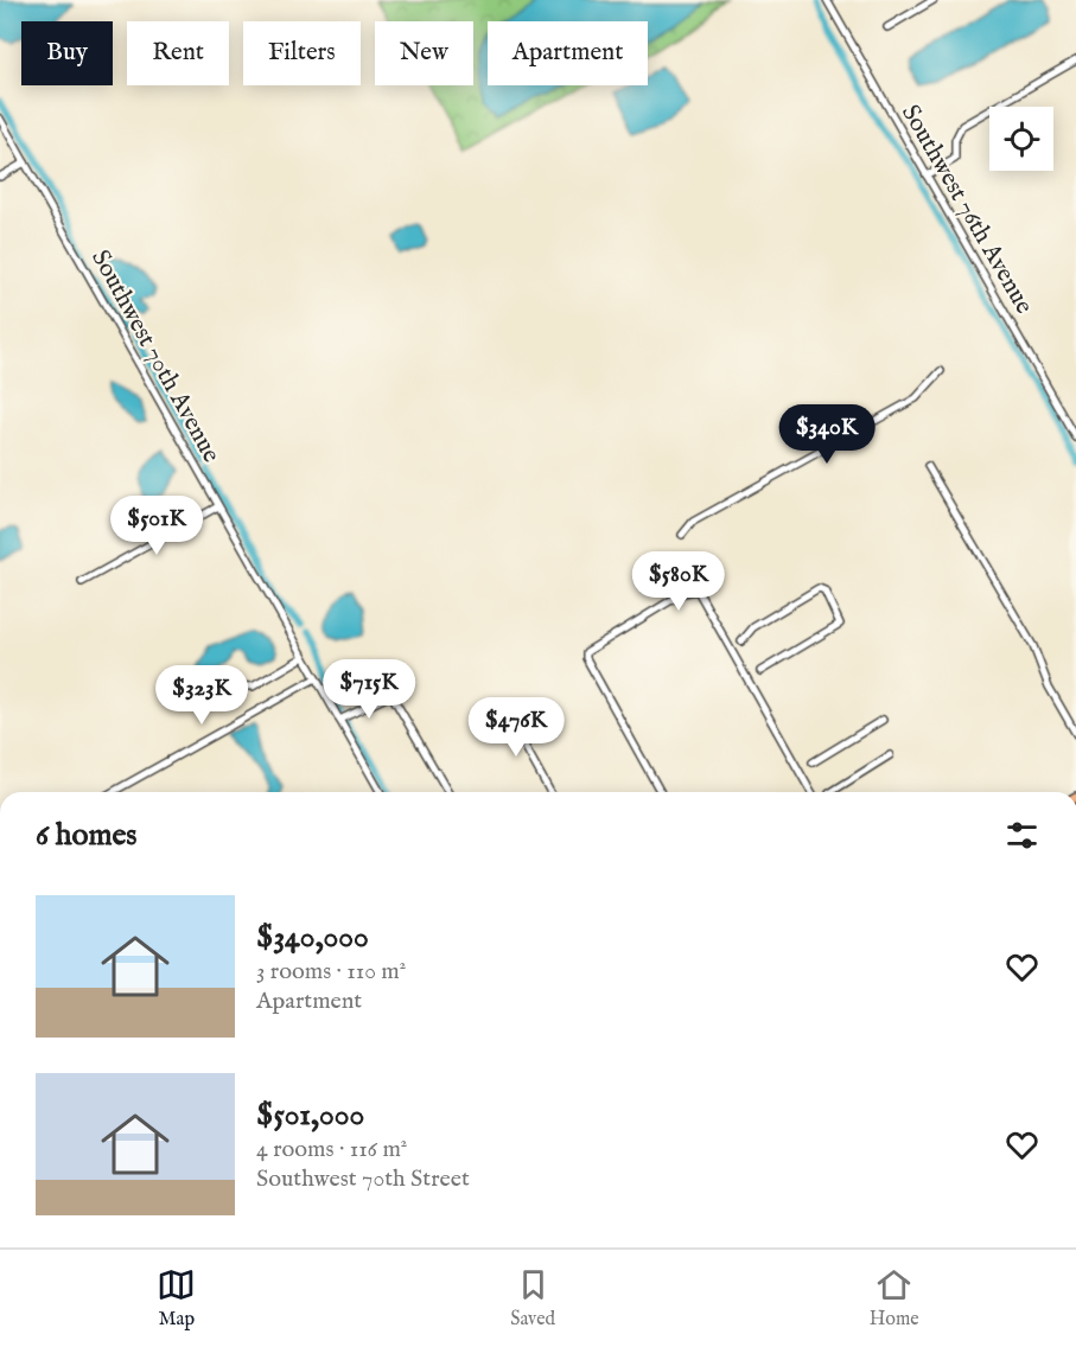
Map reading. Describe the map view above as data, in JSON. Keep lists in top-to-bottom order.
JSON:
{
  "streets": {
    "street": ["Southwest 76th Avenue", "Southwest 70th Avenue"]
  },
  "page": {
    "chip": [
      "Buy",
      "Rent",
      "Filters",
      "New",
      "Apartment"
    ],
    "price": [
      "$340K",
      "$501K",
      "$580K",
      "$715K",
      "$323K",
      "$476K"
    ],
    "heading": "6 homes",
    "list": [
      {
        "name": "$340,000",
        "note": "3 rooms · 110 m² · Apartment"
      },
      {
        "name": "$501,000",
        "note": "4 rooms · 116 m² · Southwest 70th Street"
      }
    ],
    "tabs": ["Map", "Saved", "Home"]
  }
}
